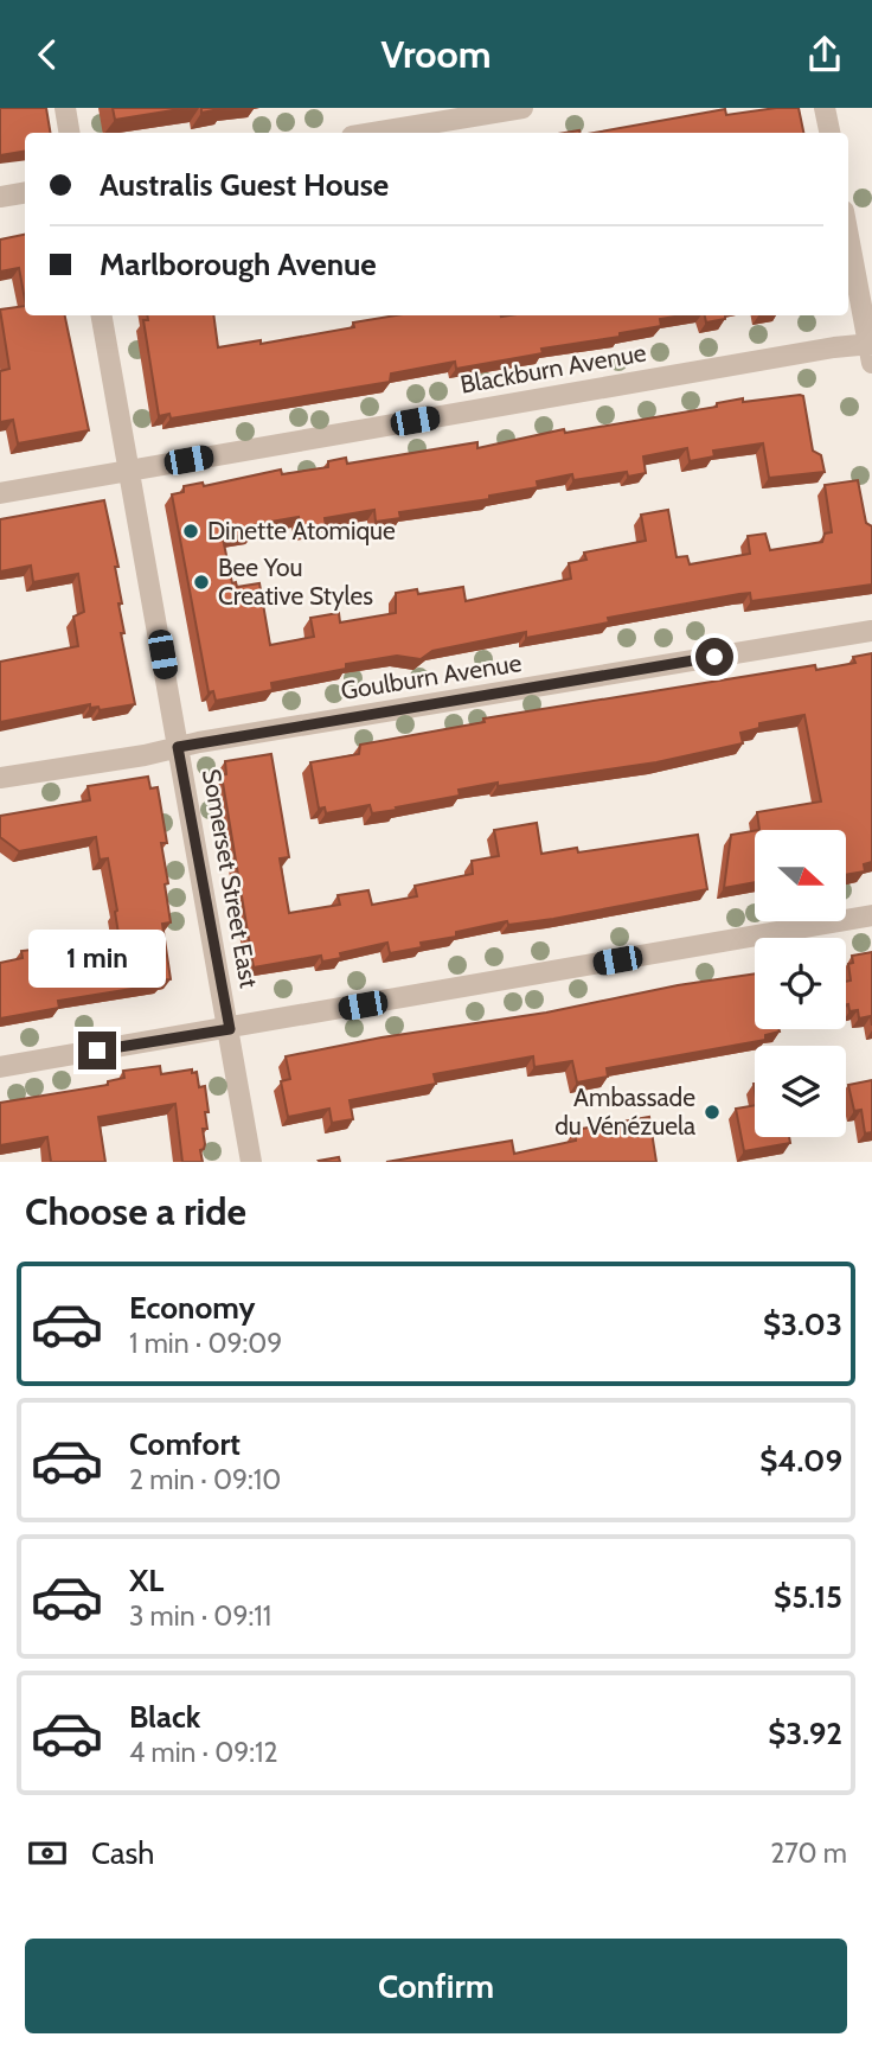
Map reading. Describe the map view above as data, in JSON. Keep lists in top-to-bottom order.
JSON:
{
  "streets": {
    "street": ["Blackburn Avenue", "Goulburn Avenue", "Somerset Street East"]
  },
  "crossings": [
    ["Blackburn Avenue", "Somerset Street East"],
    ["Goulburn Avenue", "Somerset Street East"]
  ],
  "places": ["Dinette Atomique", "Bee You Creative Styles", "Ambassade du Vénézuela"],
  "north": "right",
  "page": {
    "header": "Vroom",
    "banner": ["Australis Guest House", "Marlborough Avenue"],
    "bubble": "1 min",
    "heading": "Choose a ride",
    "list": [
      {
        "name": "Economy",
        "note": "1 min · 09:09",
        "value": "$3.03"
      },
      {
        "name": "Comfort",
        "note": "2 min · 09:10",
        "value": "$4.09"
      },
      {
        "name": "XL",
        "note": "3 min · 09:11",
        "value": "$5.15"
      },
      {
        "name": "Black",
        "note": "4 min · 09:12",
        "value": "$3.92"
      }
    ],
    "pay": ["Cash", "270 m"],
    "buttons": "Confirm"
  }
}
